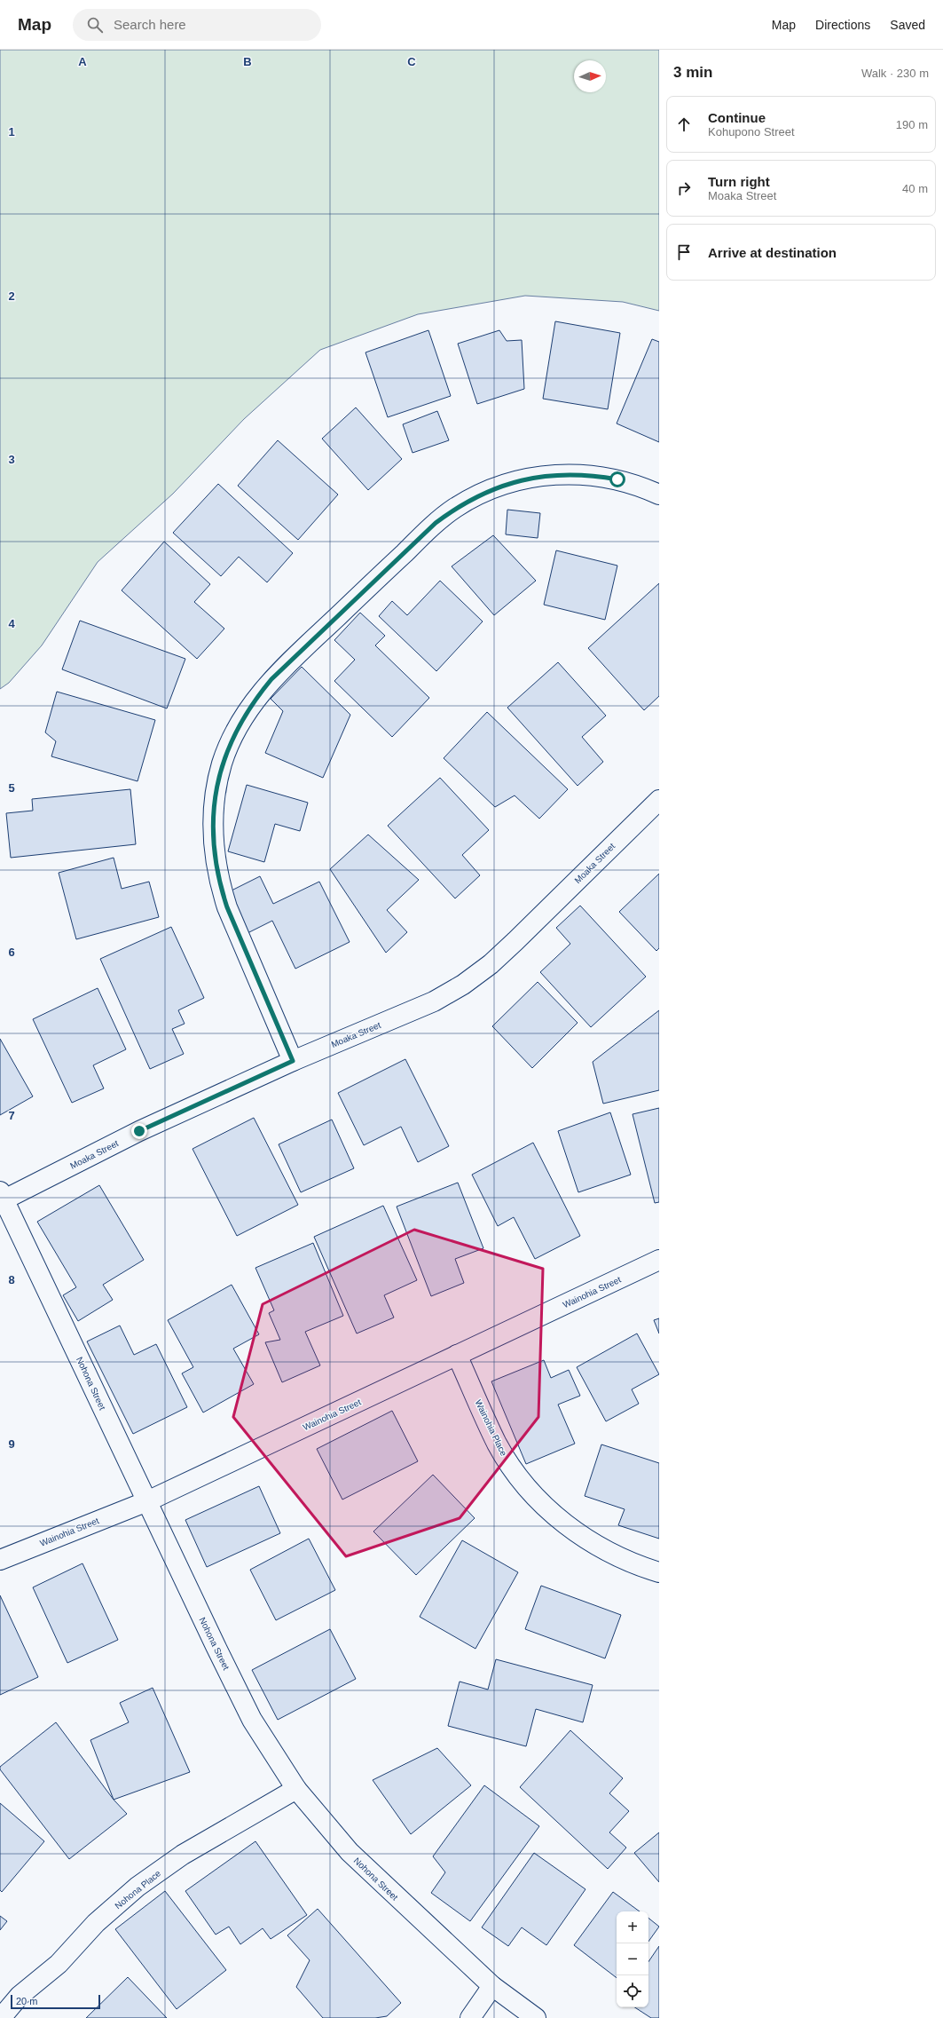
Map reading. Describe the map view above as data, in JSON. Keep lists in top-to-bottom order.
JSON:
{
  "streets": {
    "street": [
      "Moaka Street",
      "Wainohia Street",
      "Nohona Street",
      "Wainohia Place",
      "Nohona Place"
    ]
  },
  "crossings": [
    ["Moaka Street", "Nohona Street"],
    ["Wainohia Street", "Nohona Street"],
    ["Wainohia Street", "Wainohia Place"],
    ["Nohona Street", "Nohona Place"]
  ],
  "scale_bar": "20 m",
  "north": "right",
  "page": {
    "header": "Map",
    "search": "Search here",
    "nav": ["Map", "Directions", "Saved"],
    "heading": ["3 min", "Walk · 230 m"],
    "list": [
      ["Continue", "Kohupono Street", "190 m"],
      ["Turn right", "Moaka Street", "40 m"],
      "Arrive at destination"
    ],
    "map_buttons": ["+", "−"],
    "scale": "20 m"
  },
  "grid": {
    "columns": ["A", "B", "C"],
    "rows": [
      "1",
      "2",
      "3",
      "4",
      "5",
      "6",
      "7",
      "8",
      "9"
    ]
  }
}
